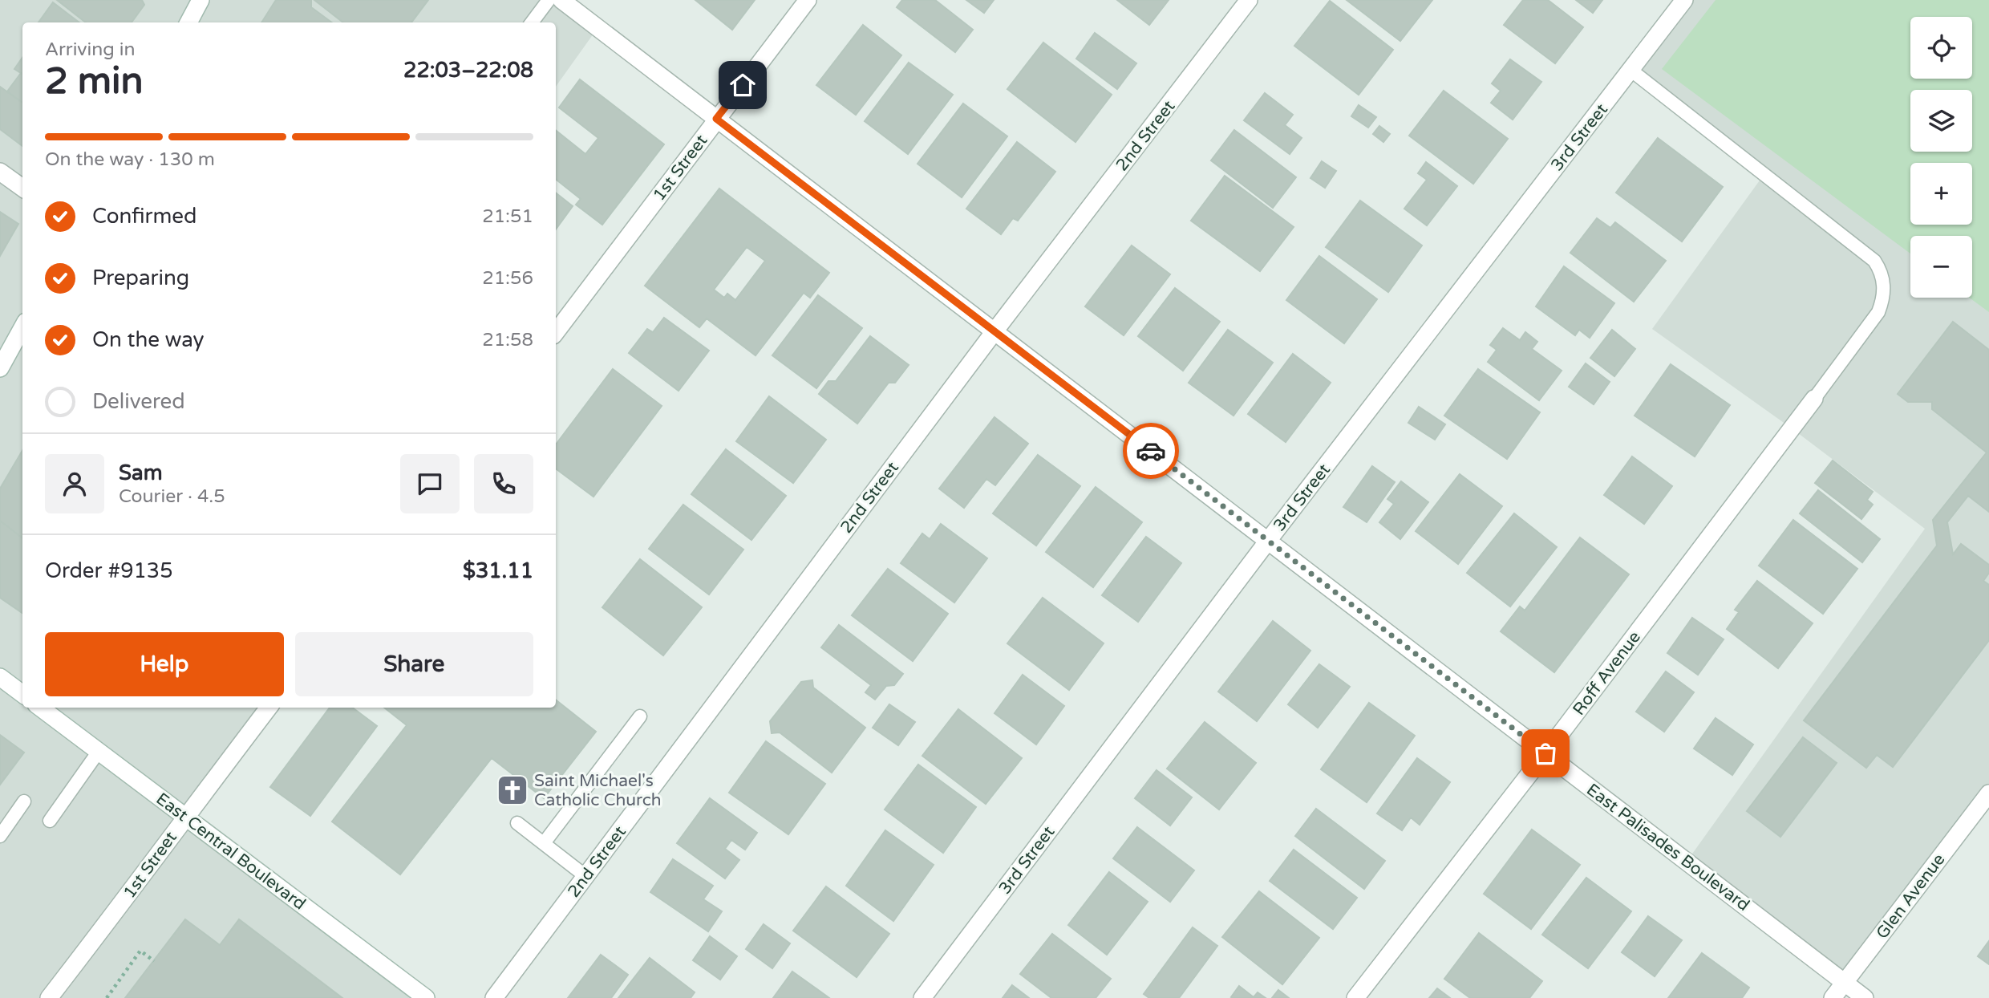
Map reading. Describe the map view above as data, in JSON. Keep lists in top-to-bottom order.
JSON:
{
  "streets": {
    "street": [
      "2nd Street",
      "3rd Street",
      "1st Street",
      "Roff Avenue",
      "East Palisades Boulevard",
      "East Central Boulevard",
      "Glen Avenue"
    ]
  },
  "crossings": [
    ["2nd Street", "East Palisades Boulevard"],
    ["3rd Street", "East Palisades Boulevard"],
    ["1st Street", "East Palisades Boulevard"],
    ["1st Street", "East Central Boulevard"],
    ["Roff Avenue", "East Palisades Boulevard"],
    ["East Palisades Boulevard", "Glen Avenue"]
  ],
  "places": {
    "church": ["Saint Michael's Catholic Church"]
  },
  "page": {
    "map_buttons": ["+", "−"],
    "heading": ["2 min", "Arriving in", "22:03–22:08"],
    "panel": [
      "Sam",
      "Courier · 4.5",
      "Order #9135",
      "$31.11"
    ],
    "bar": "On the way · 130 m",
    "list": [
      ["Confirmed", "21:51"],
      ["Preparing", "21:56"],
      ["On the way", "21:58"],
      "Delivered"
    ],
    "buttons": ["Help", "Share"]
  }
}
